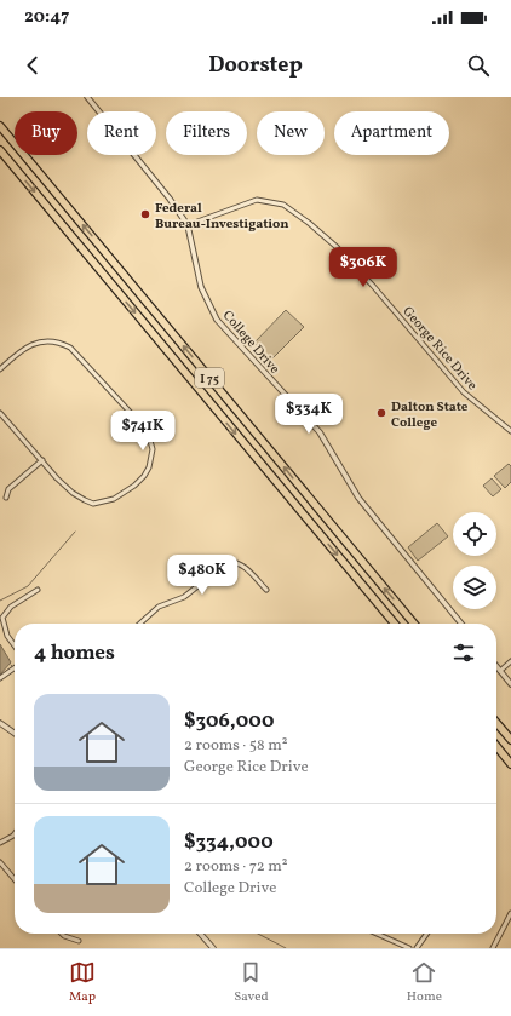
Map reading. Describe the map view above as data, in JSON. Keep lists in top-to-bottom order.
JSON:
{
  "streets": {
    "highway": ["I 75"],
    "street": ["College Drive", "George Rice Drive"]
  },
  "crossings": [
    ["College Drive", "George Rice Drive"]
  ],
  "places": ["Federal Bureau-Investigation", "Dalton State College"],
  "page": {
    "status": "20:47",
    "header": "Doorstep",
    "chip": [
      "Buy",
      "Rent",
      "Filters",
      "New",
      "Apartment"
    ],
    "price": [
      "$306K",
      "$334K",
      "$741K",
      "$480K"
    ],
    "heading": "4 homes",
    "list": [
      {
        "name": "$306,000",
        "note": "2 rooms · 58 m² · George Rice Drive"
      },
      {
        "name": "$334,000",
        "note": "2 rooms · 72 m² · College Drive"
      }
    ],
    "tabs": ["Map", "Saved", "Home"]
  }
}
